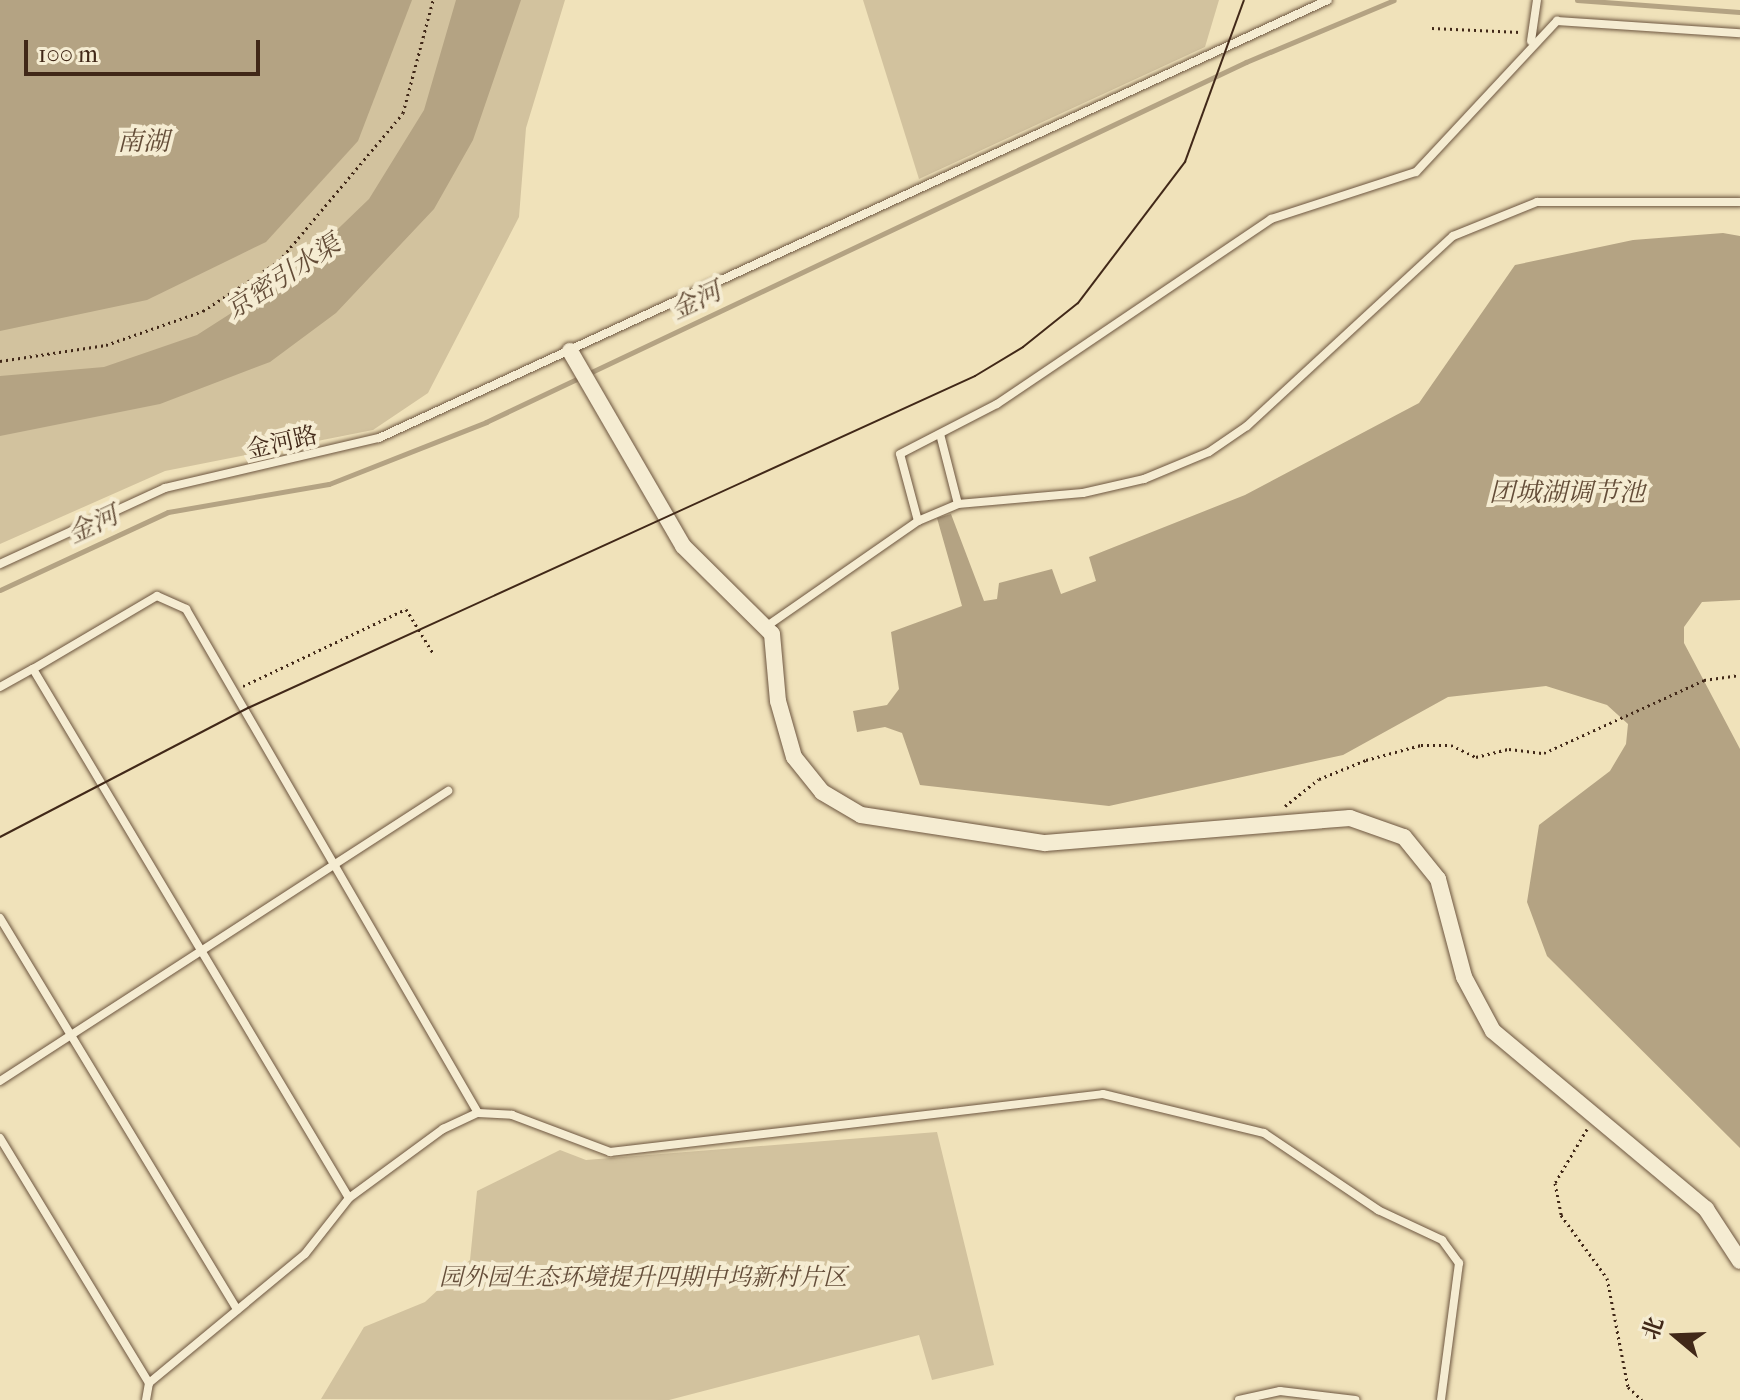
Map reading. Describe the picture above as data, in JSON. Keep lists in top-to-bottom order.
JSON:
{
  "streets": {
    "lane": ["金河路"]
  },
  "water": [
    "南湖",
    "京密引水渠",
    "金河",
    "团城湖调节池"
  ],
  "parks": ["园外园生态环境提升四期中坞新村片区"],
  "scale_bar": "100 m",
  "north": "left"
}
